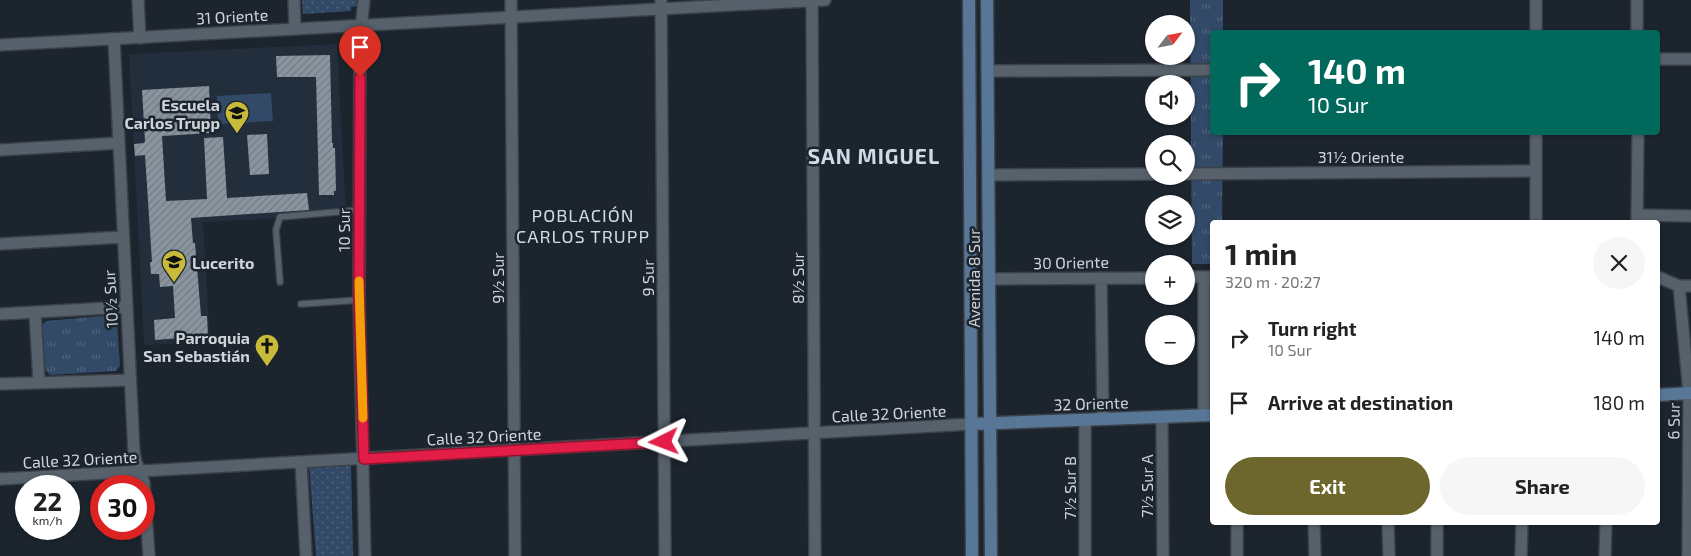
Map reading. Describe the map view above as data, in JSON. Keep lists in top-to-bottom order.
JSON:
{
  "streets": {
    "street": [
      "31 Oriente",
      "31½ Oriente",
      "10 Sur",
      "30 Oriente",
      "9½ Sur",
      "9 Sur",
      "8½ Sur",
      "Avenida 8 Sur",
      "10½ Sur",
      "32 Oriente",
      "Calle 32 Oriente",
      "6 Sur",
      "7½ Sur A",
      "7½ Sur B"
    ]
  },
  "crossings": [
    ["31 Oriente", "10 Sur"],
    ["31 Oriente", "9½ Sur"],
    ["31 Oriente", "9 Sur"],
    ["31 Oriente", "8½ Sur"],
    ["31 Oriente", "10½ Sur"],
    ["10 Sur", "Calle 32 Oriente"],
    ["30 Oriente", "Avenida 8 Sur"],
    ["9½ Sur", "Calle 32 Oriente"],
    ["9 Sur", "Calle 32 Oriente"],
    ["8½ Sur", "Calle 32 Oriente"],
    ["Avenida 8 Sur", "32 Oriente"],
    ["Avenida 8 Sur", "Calle 32 Oriente"],
    ["10½ Sur", "Calle 32 Oriente"],
    ["32 Oriente", "Calle 32 Oriente"],
    ["32 Oriente", "7½ Sur A"],
    ["32 Oriente", "7½ Sur B"]
  ],
  "districts": ["SAN MIGUEL", "POBLACIÓN CARLOS TRUPP"],
  "places": {
    "school or university": ["Escuela Carlos Trupp", "Lucerito"],
    "church": ["Parroquia San Sebastián"]
  },
  "north": "top right",
  "page": {
    "map_buttons": ["+", "−"],
    "turn": ["140 m", "10 Sur"],
    "heading": ["1 min", "320 m · 20:27"],
    "list": [
      {
        "name": "Turn right",
        "note": "10 Sur",
        "value": "140 m"
      },
      {
        "name": "Arrive at destination",
        "value": "180 m"
      }
    ],
    "buttons": ["Exit", "Share"],
    "speed": "22 km/h",
    "limit": "30"
  }
}
